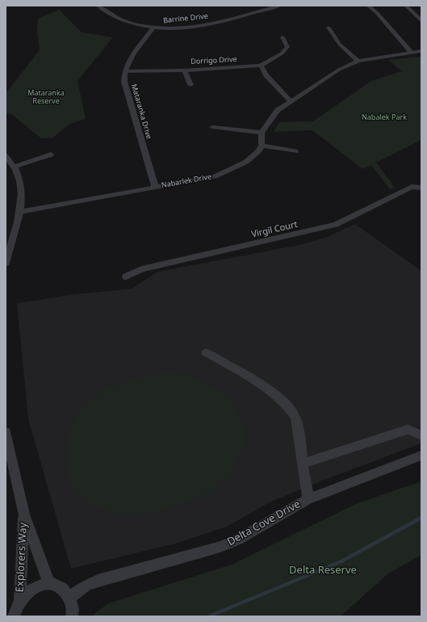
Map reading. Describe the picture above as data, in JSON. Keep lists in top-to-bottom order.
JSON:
{
  "streets": {
    "street": [
      "Barrine Drive",
      "Dorrigo Drive",
      "Mataranka Drive",
      "Nabarlek Drive",
      "Virgil Court",
      "Delta Cove Drive",
      "Explorers Way"
    ]
  },
  "crossings": [
    ["Barrine Drive", "Mataranka Drive"],
    ["Dorrigo Drive", "Mataranka Drive"],
    ["Mataranka Drive", "Nabarlek Drive"]
  ],
  "parks": ["Mataranka Reserve", "Nabalek Park", "Delta Reserve"]
}
